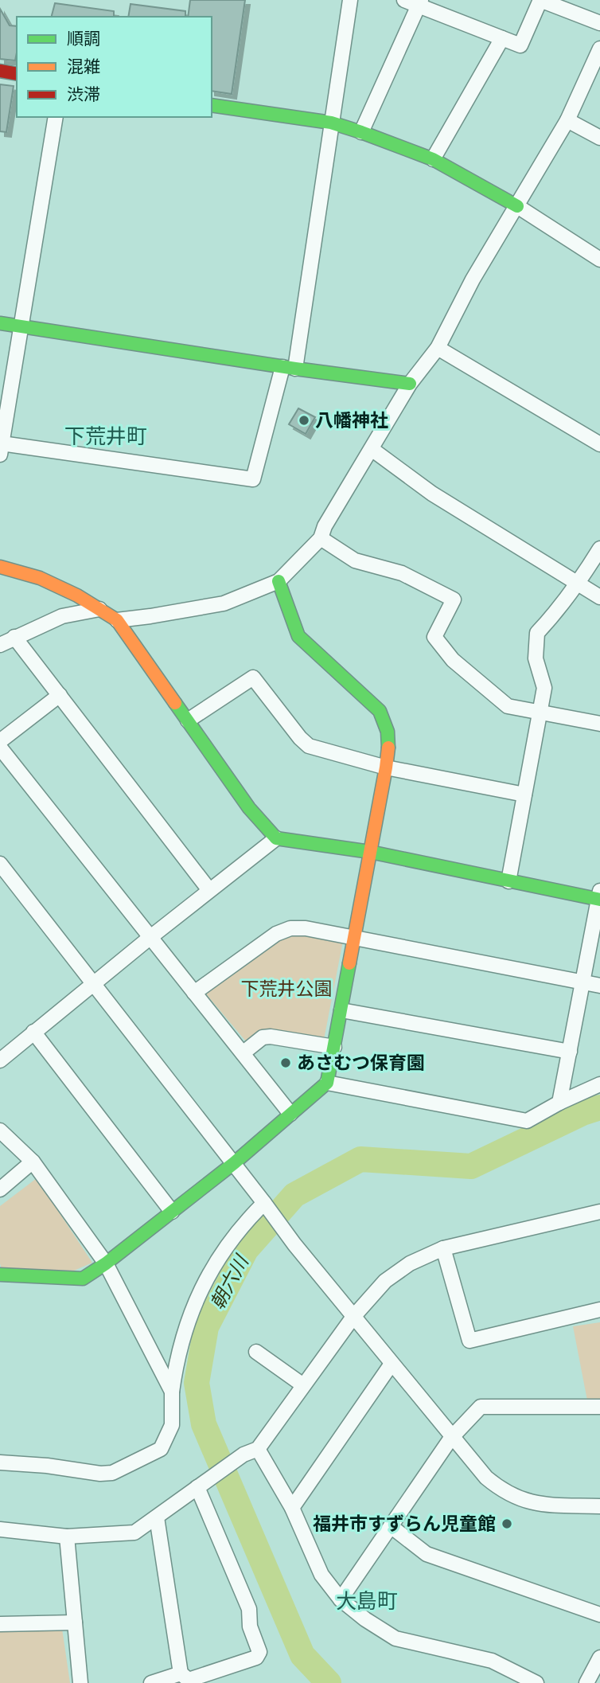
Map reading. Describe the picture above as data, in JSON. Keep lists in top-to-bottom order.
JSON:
{
  "districts": ["下荒井町", "大島町"],
  "water": ["朝六川"],
  "parks": ["下荒井公園"],
  "places": ["八幡神社", "あさむつ保育園", "福井市すずらん児童館"],
  "legend": ["順調", "混雑", "渋滞"]
}
